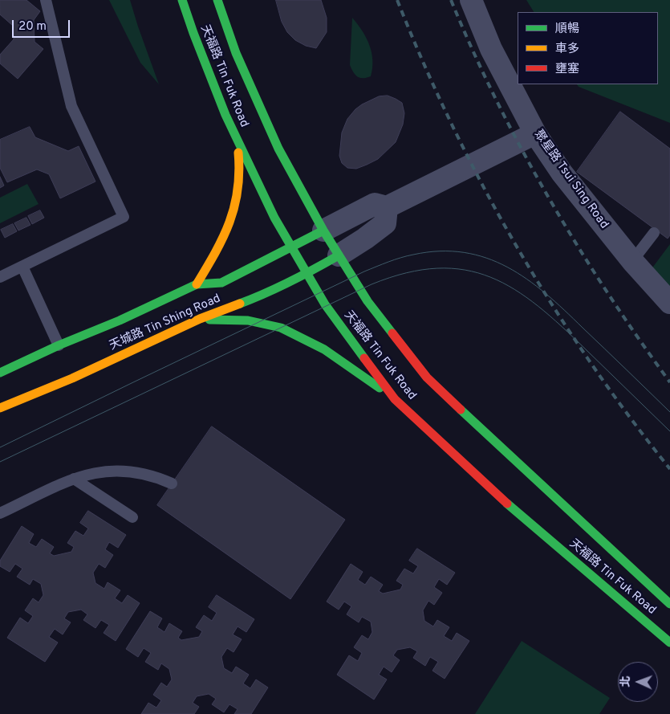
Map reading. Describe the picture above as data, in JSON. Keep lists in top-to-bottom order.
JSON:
{
  "streets": {
    "main road": ["天福路 Tin Fuk Road", "天城路 Tin Shing Road"],
    "street": ["聚星路 Tsui Sing Road"]
  },
  "crossings": [
    ["天福路 Tin Fuk Road", "天城路 Tin Shing Road"]
  ],
  "legend": ["順暢", "車多", "壅塞"],
  "scale_bar": "20 m",
  "north": "left"
}
